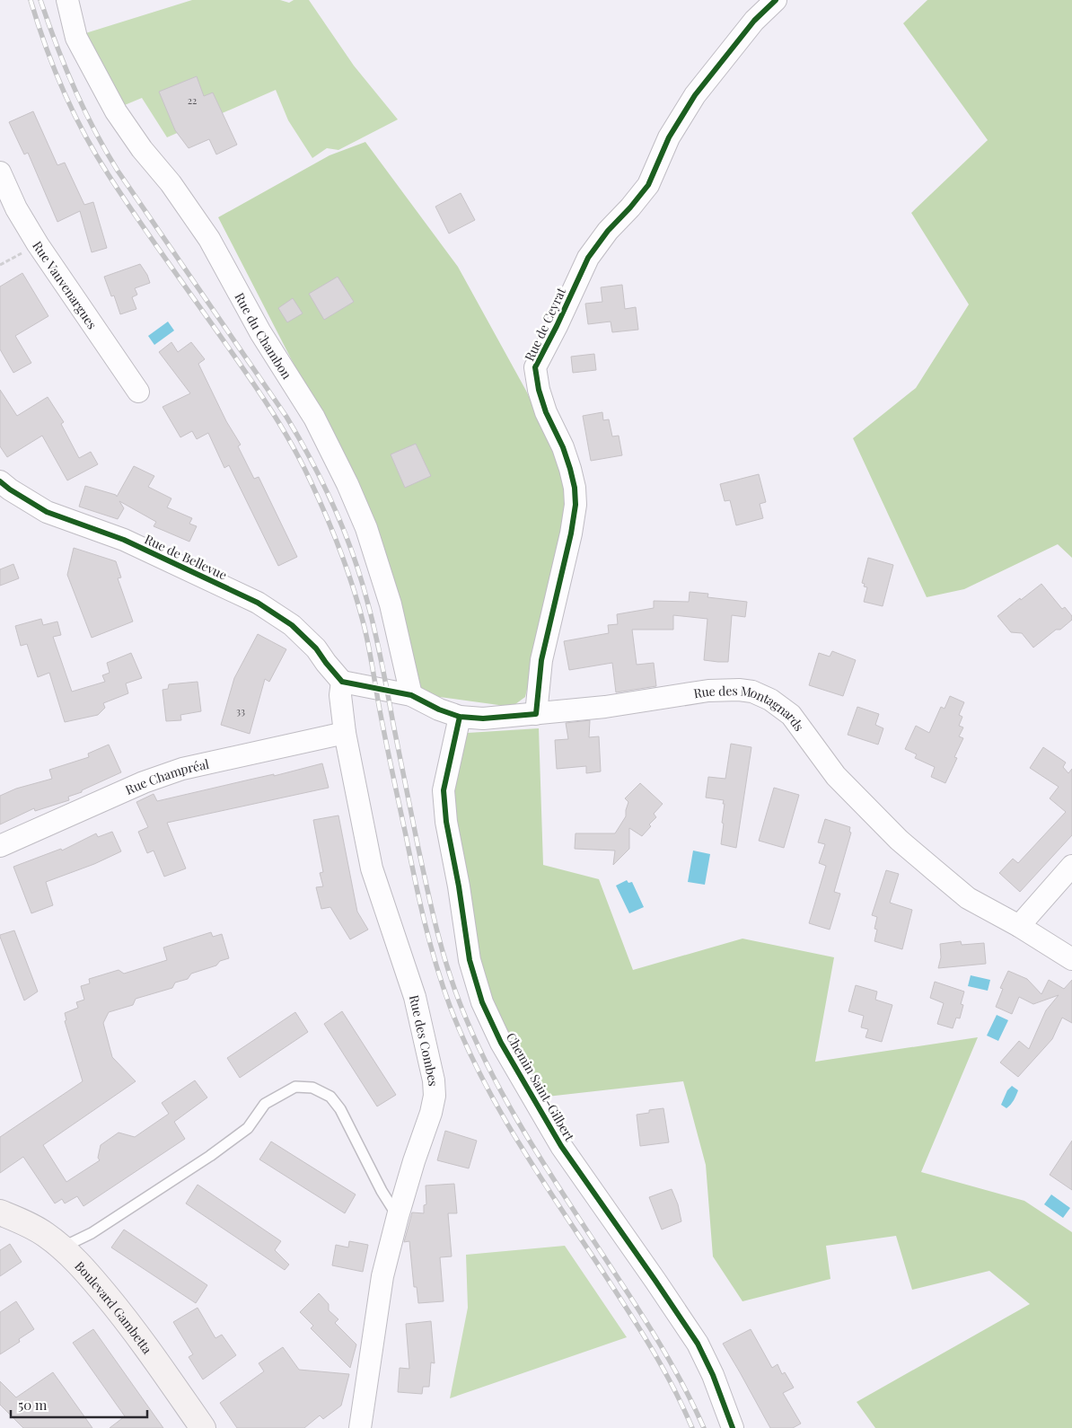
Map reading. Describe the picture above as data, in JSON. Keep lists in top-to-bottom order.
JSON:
{
  "streets": {
    "main road": ["Boulevard Gambetta"],
    "street": [
      "Rue Vauvenargues",
      "Rue de Ceyrat",
      "Rue du Chambon",
      "Rue de Bellevue",
      "Rue des Montagnards",
      "Rue Champréal",
      "Rue des Combes",
      "Chemin Saint-Gilbert"
    ]
  },
  "crossings": [
    ["Rue de Ceyrat", "Rue des Montagnards"],
    ["Rue du Chambon", "Rue des Montagnards"],
    ["Rue de Bellevue", "Rue des Montagnards"],
    ["Rue de Bellevue", "Rue des Combes"],
    ["Rue des Montagnards", "Rue des Combes"],
    ["Rue des Montagnards", "Chemin Saint-Gilbert"],
    ["Rue Champréal", "Rue des Combes"]
  ],
  "house_numbers": ["22", "33"],
  "scale_bar": "50 m"
}
